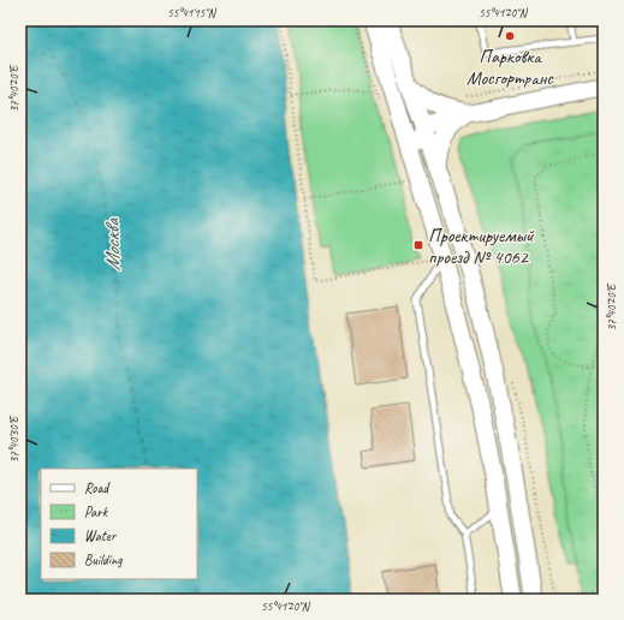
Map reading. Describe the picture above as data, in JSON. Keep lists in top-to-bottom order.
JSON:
{
  "water": ["Москва"],
  "places": {
    "other": ["Парковка Мосгортранс"],
    "transit": ["Проектируемый проезд № 4062"]
  },
  "legend": [
    "Road",
    "Park",
    "Water",
    "Building"
  ],
  "coordinates": [
    "55°41'15\"N",
    "55°41'20\"N",
    "37°40'20\"E",
    "37°40'30\"E"
  ]
}
